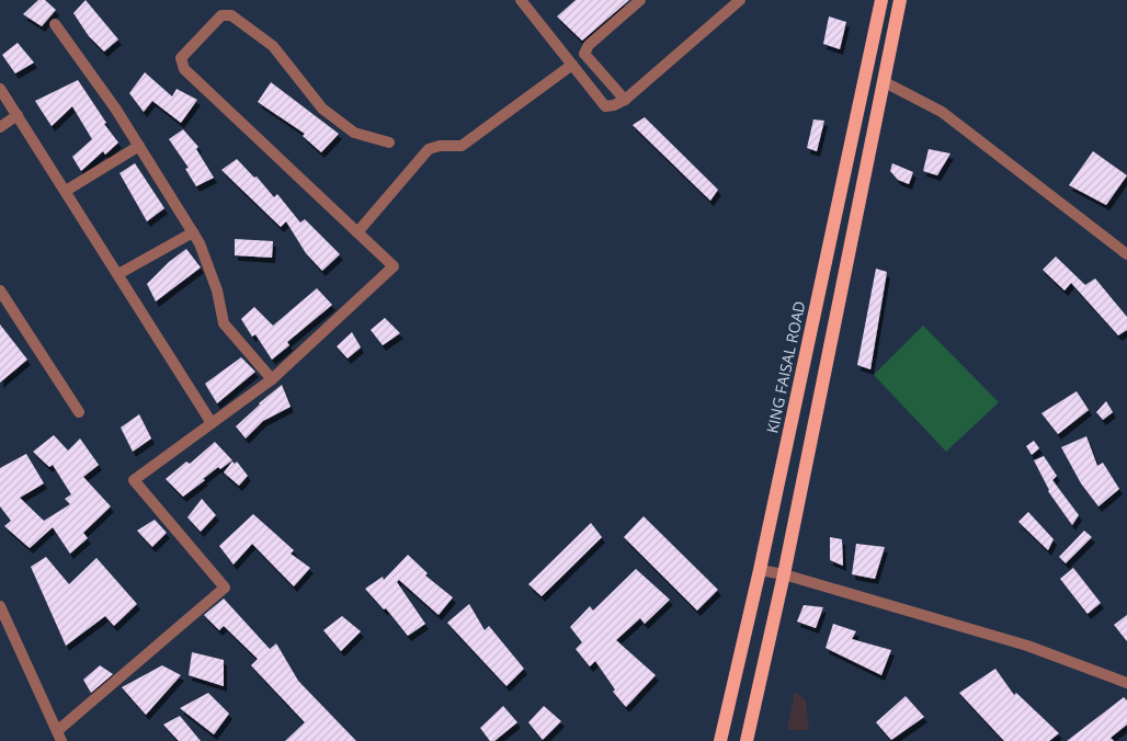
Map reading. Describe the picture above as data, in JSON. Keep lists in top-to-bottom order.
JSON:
{
  "streets": {
    "main road": ["KING FAISAL ROAD"]
  }
}
